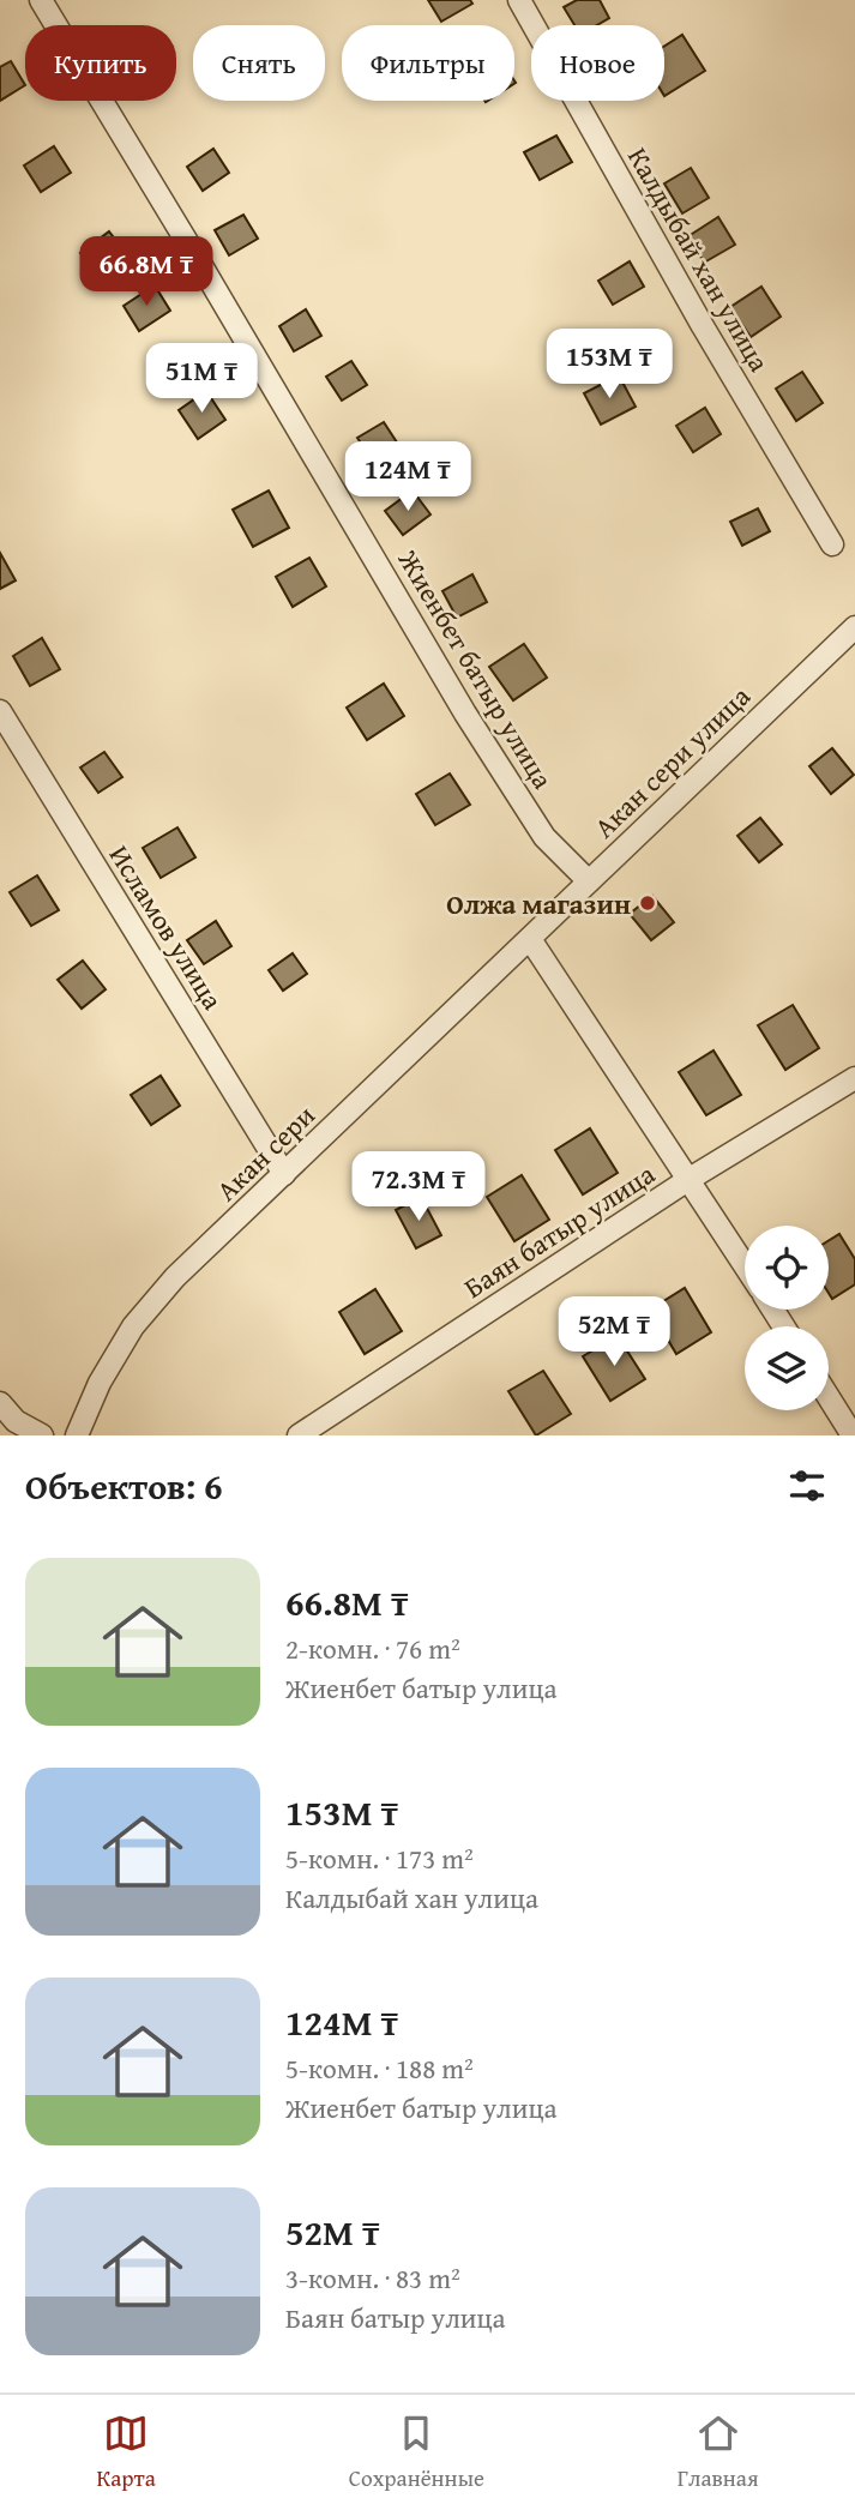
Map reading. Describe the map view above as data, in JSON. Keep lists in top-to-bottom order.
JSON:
{
  "streets": {
    "street": [
      "Калдыбай хан улица",
      "Жиенбет батыр улица",
      "Акан сери улица",
      "Исламов улица",
      "Акан сери",
      "Баян батыр улица"
    ]
  },
  "crossings": [
    ["Жиенбет батыр улица", "Акан сери улица"],
    ["Акан сери улица", "Акан сери"],
    ["Исламов улица", "Акан сери"]
  ],
  "places": ["Олжа магазин"],
  "page": {
    "chip": [
      "Купить",
      "Снять",
      "Фильтры",
      "Новое"
    ],
    "price": [
      "66.8M ₸",
      "153M ₸",
      "51M ₸",
      "124M ₸",
      "72.3M ₸",
      "52M ₸"
    ],
    "heading": "Объектов: 6",
    "list": [
      {
        "name": "66.8M ₸",
        "note": "2-комн. · 76 m² · Жиенбет батыр улица"
      },
      {
        "name": "153M ₸",
        "note": "5-комн. · 173 m² · Калдыбай хан улица"
      },
      {
        "name": "124M ₸",
        "note": "5-комн. · 188 m² · Жиенбет батыр улица"
      },
      {
        "name": "52M ₸",
        "note": "3-комн. · 83 m² · Баян батыр улица"
      }
    ],
    "tabs": ["Карта", "Сохранённые", "Главная"]
  }
}
